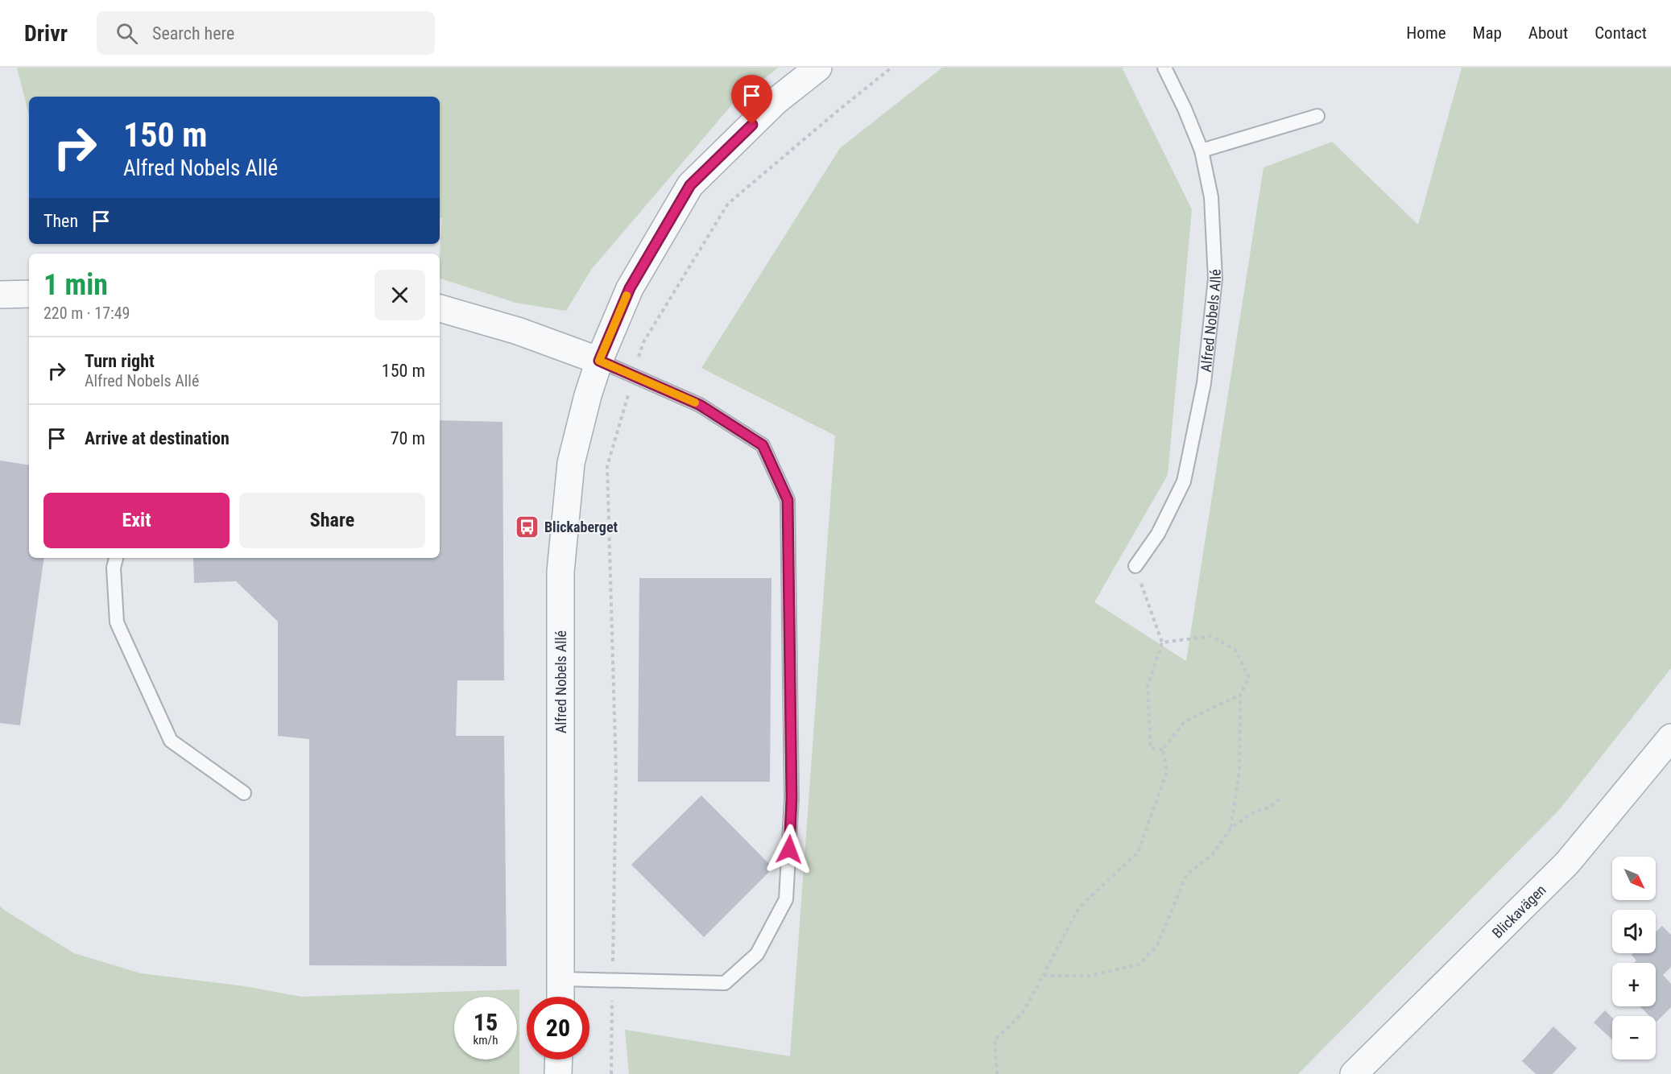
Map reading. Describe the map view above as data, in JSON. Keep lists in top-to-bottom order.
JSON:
{
  "streets": {
    "street": ["Alfred Nobels Allé", "Blickavägen"]
  },
  "places": {
    "bus stop": ["Blickaberget"]
  },
  "north": "bottom right",
  "page": {
    "header": "Drivr",
    "search": "Search here",
    "nav": [
      "Home",
      "Map",
      "About",
      "Contact"
    ],
    "turn": ["150 m", "Alfred Nobels Allé"],
    "then": "Then",
    "heading": ["1 min", "220 m · 17:49"],
    "list": [
      {
        "name": "Turn right",
        "note": "Alfred Nobels Allé",
        "value": "150 m"
      },
      {
        "name": "Arrive at destination",
        "value": "70 m"
      }
    ],
    "buttons": ["Exit", "Share"],
    "map_buttons": ["+", "−"],
    "speed": "15 km/h",
    "limit": "20"
  }
}
